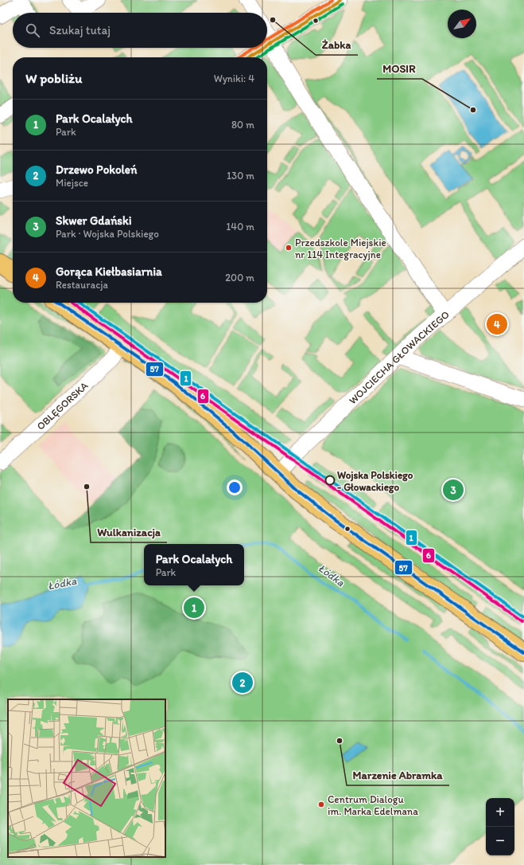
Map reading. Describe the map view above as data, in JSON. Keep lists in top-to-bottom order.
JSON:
{
  "streets": {
    "street": ["WOJCIECHA GŁOWACKIEGO", "OBLĘGORSKA"]
  },
  "water": ["Łódka"],
  "places": [
    "Żabka",
    "MOSIR",
    "Przedszkole Miejskie nr 114 Integracyjne",
    "Wojska Polskiego - Głowackiego",
    "Wulkanizacja",
    "Marzenie Abramka",
    "Centrum Dialogu im. Marka Edelmana"
  ],
  "lines": ["transit line 1", "transit line 6", "transit line 57"],
  "north": "top right",
  "page": {
    "search": "Szukaj tutaj",
    "heading": ["W pobliżu", "Wyniki: 4"],
    "list": [
      {
        "mark": "1",
        "name": "Park Ocalałych",
        "note": "Park",
        "value": "80 m"
      },
      {
        "mark": "2",
        "name": "Drzewo Pokoleń",
        "note": "Miejsce",
        "value": "130 m"
      },
      {
        "mark": "3",
        "name": "Skwer Gdański",
        "note": "Park · Wojska Polskiego",
        "value": "140 m"
      },
      {
        "mark": "4",
        "name": "Gorąca Kiełbasiarnia",
        "note": "Restauracja",
        "value": "200 m"
      }
    ],
    "pins": [
      "4",
      "3",
      "1",
      "2"
    ],
    "popup": ["Park Ocalałych", "Park"],
    "map_buttons": ["+", "−"]
  }
}
